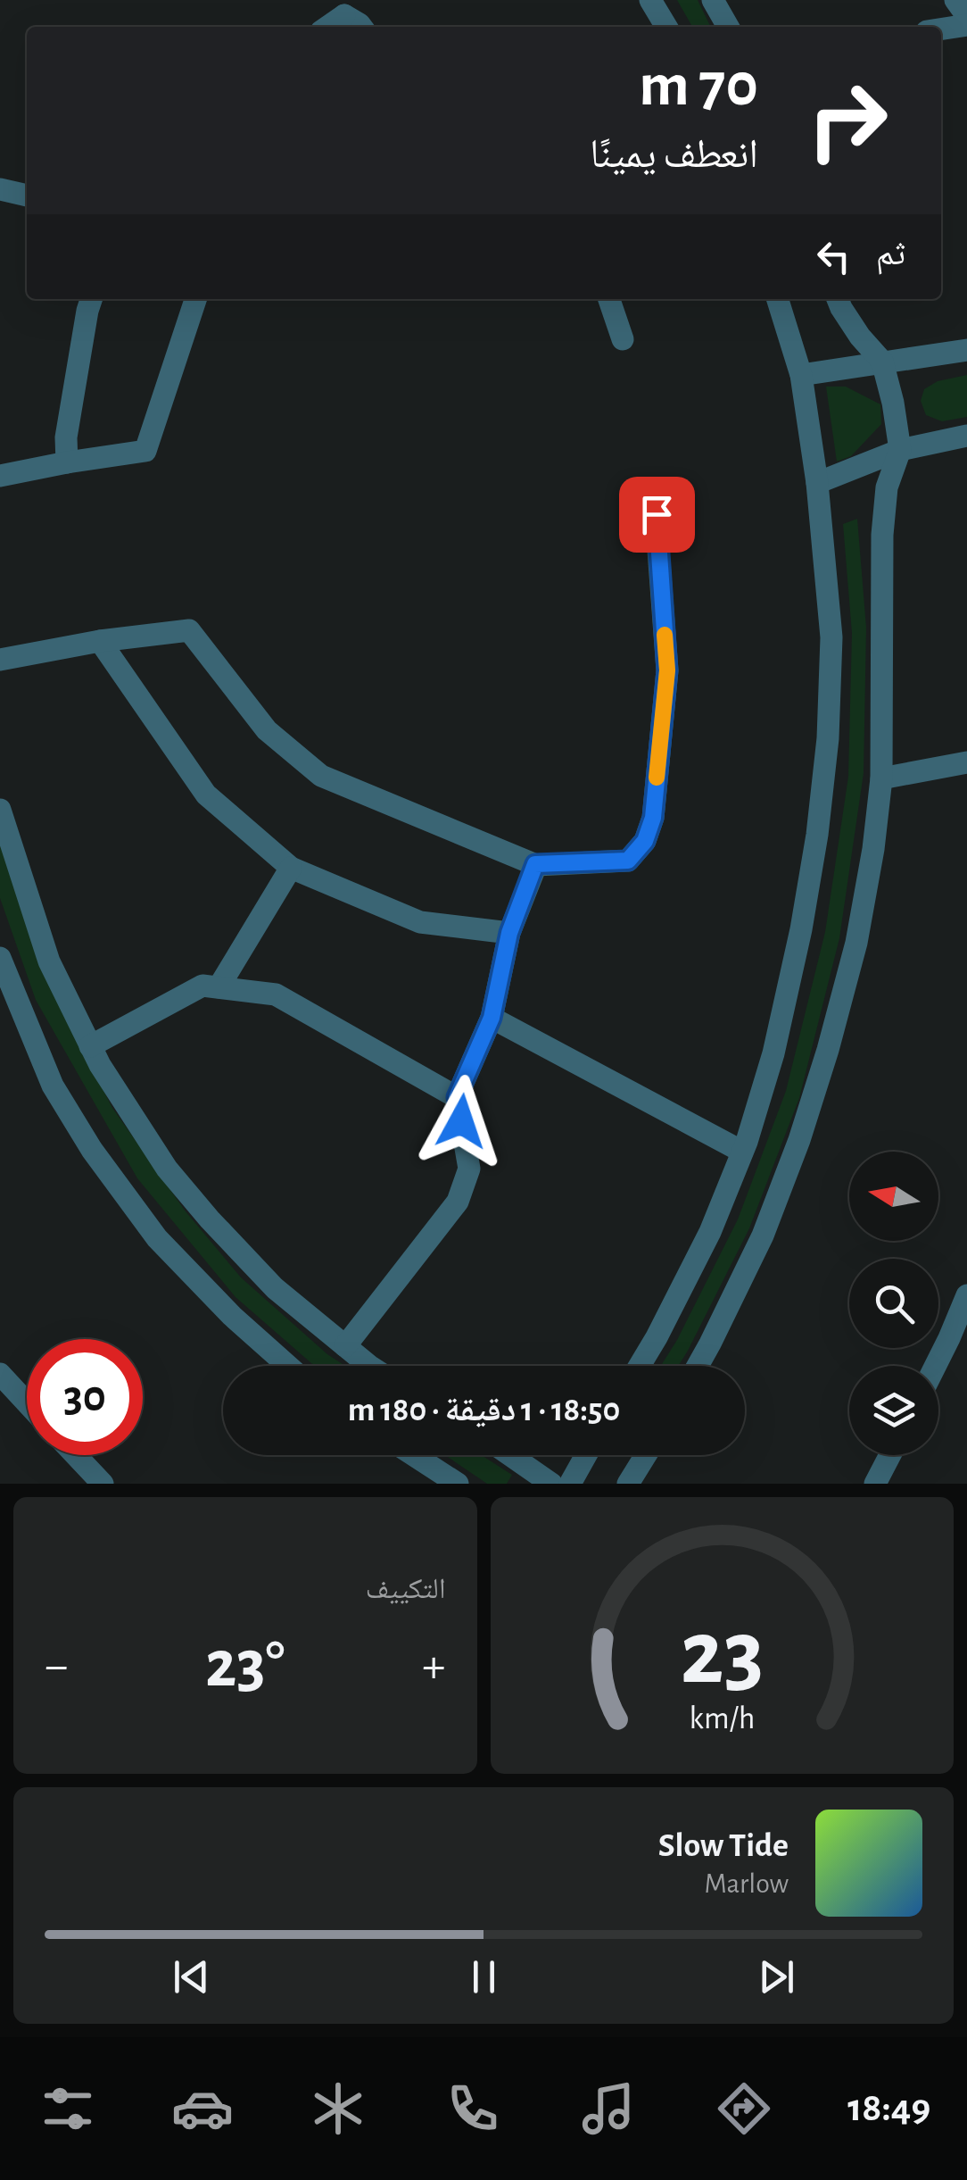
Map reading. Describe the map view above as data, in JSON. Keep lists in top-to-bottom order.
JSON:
{
  "north": "left",
  "page": {
    "turn": ["70 m", "انعطف يمينًا"],
    "then": "ثم",
    "limit": "30",
    "trip": "18:50 · 1 دقيقة · 180 m",
    "tile": "التكييف",
    "heat": ["−", "23°", "+"],
    "song": ["Slow Tide", "Marlow"],
    "tabs": "18:49",
    "gauge": ["23", "km/h"]
  }
}
